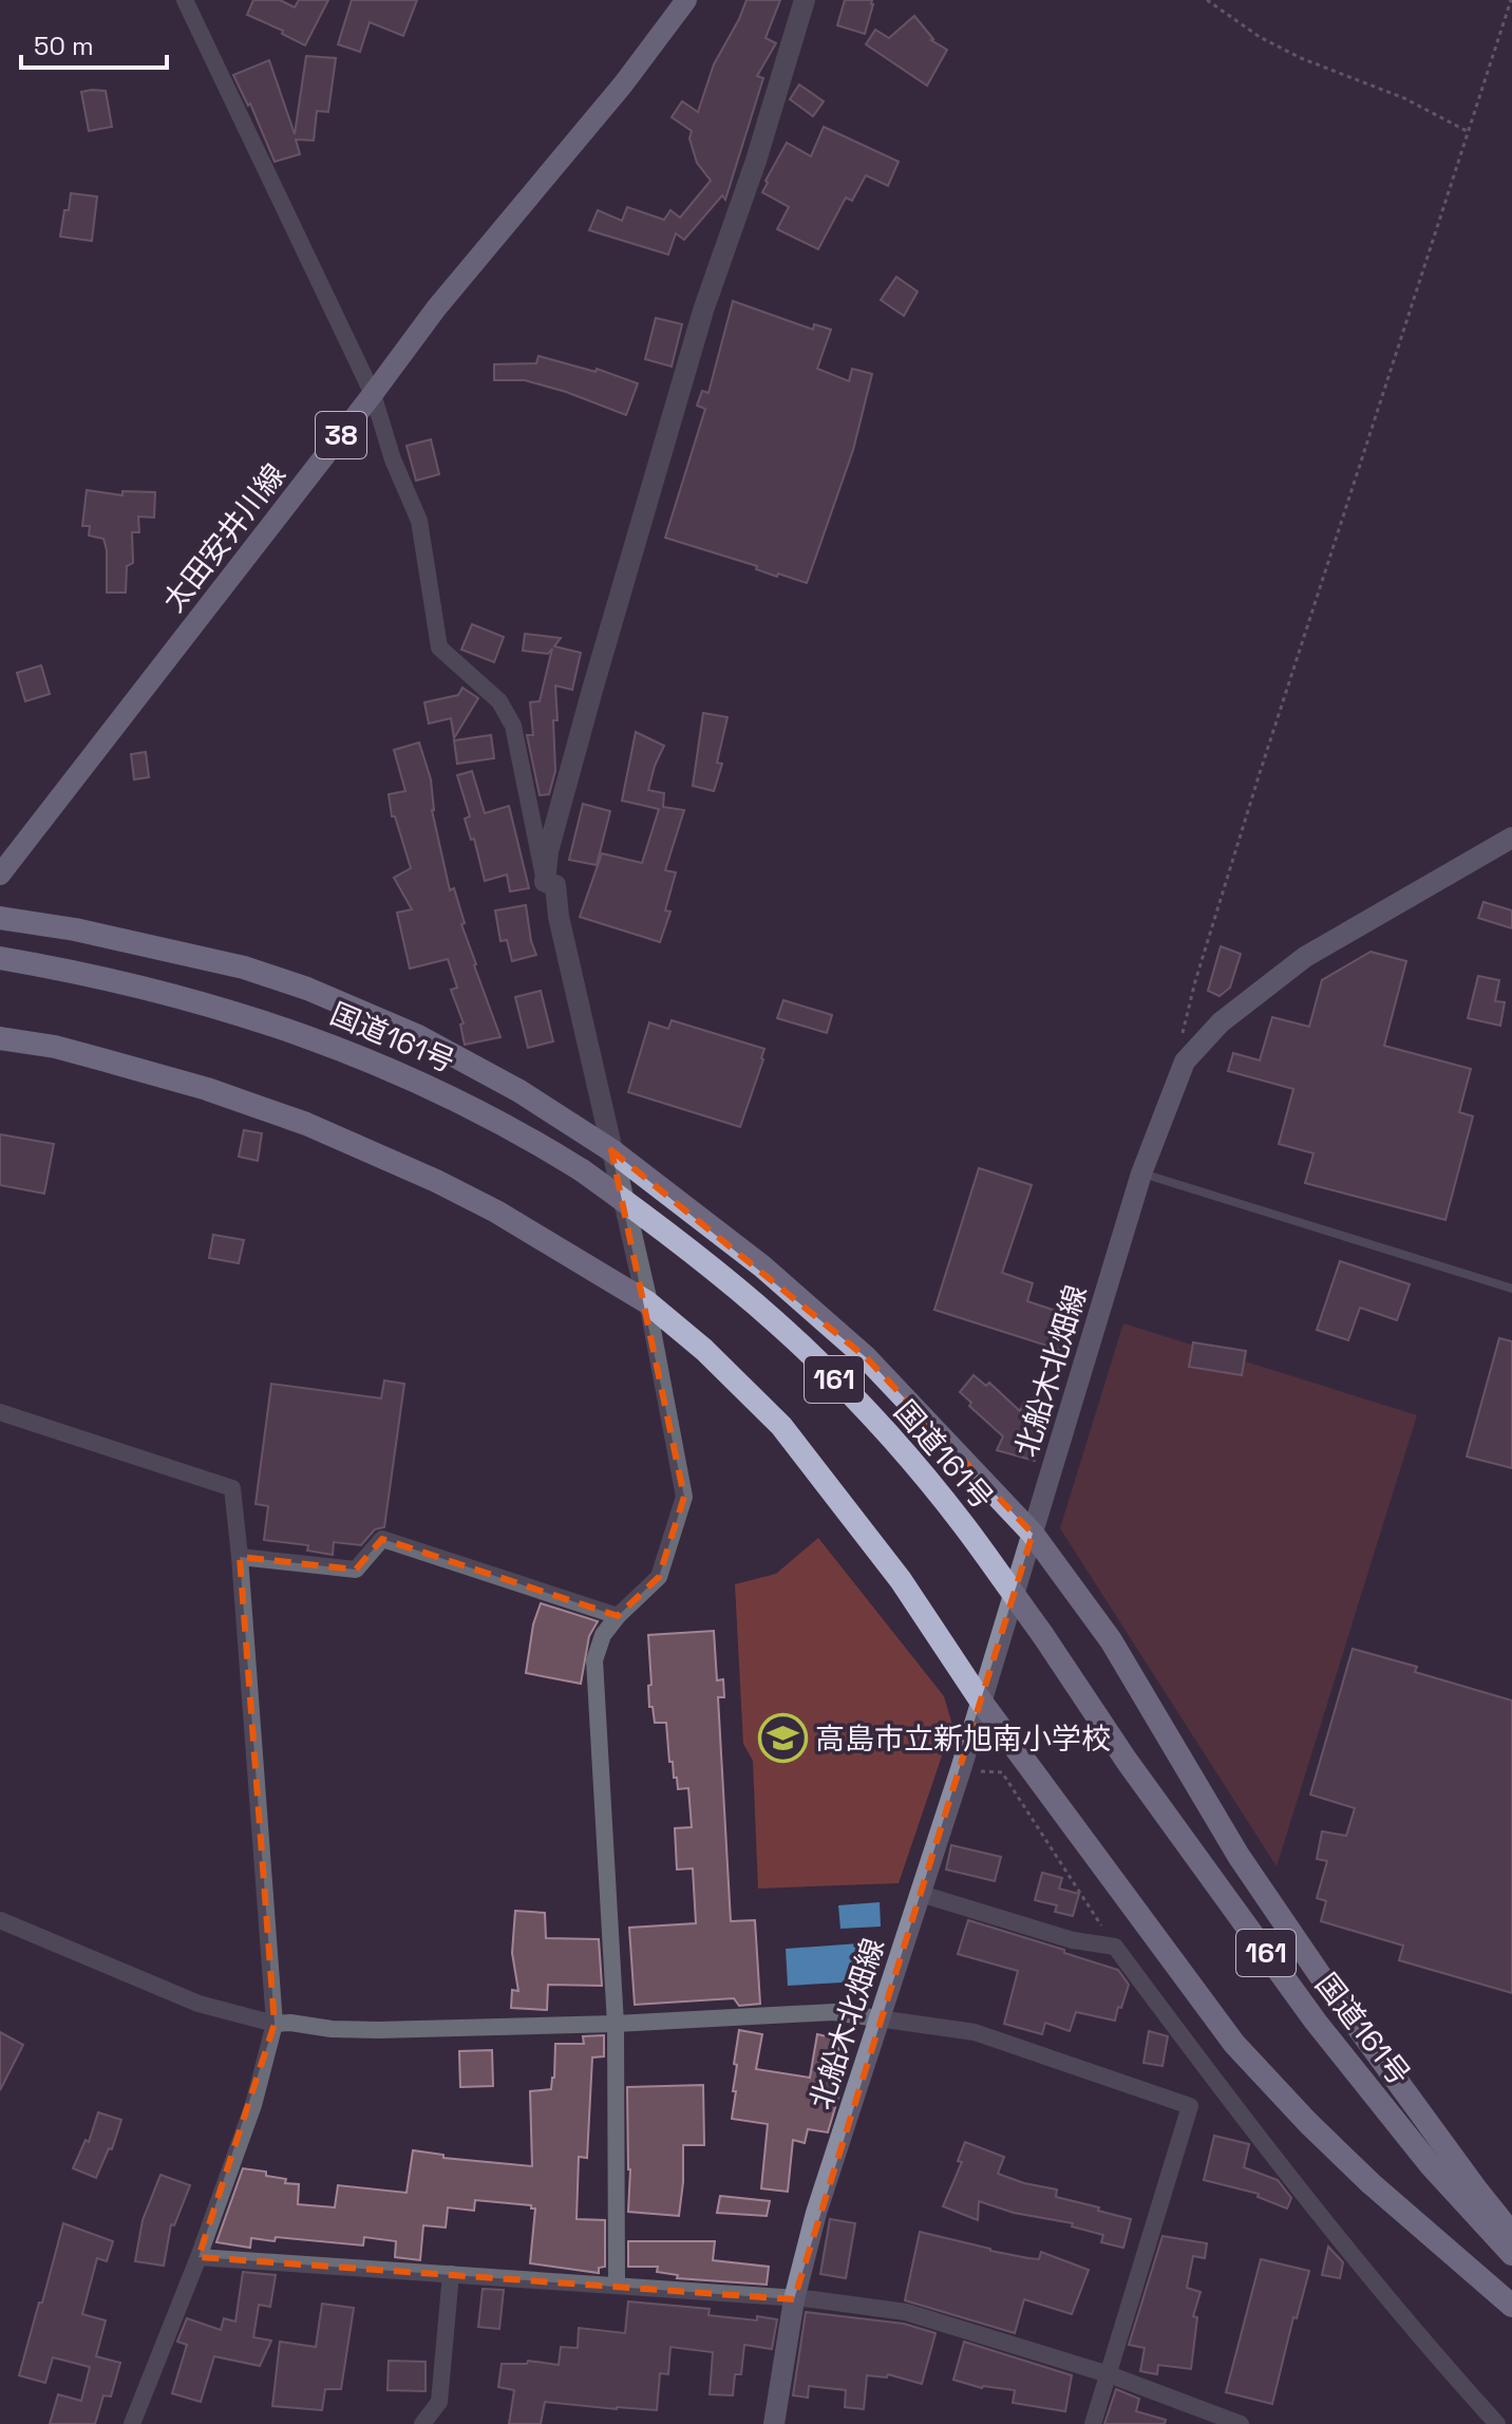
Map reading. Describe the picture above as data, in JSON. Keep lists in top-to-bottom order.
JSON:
{
  "streets": {
    "highway": ["国道161号", "161"],
    "main road": ["38", "太田安井川線", "北船木北畑線"]
  },
  "places": {
    "school or university": ["高島市立新旭南小学校"]
  },
  "scale_bar": "50 m"
}
